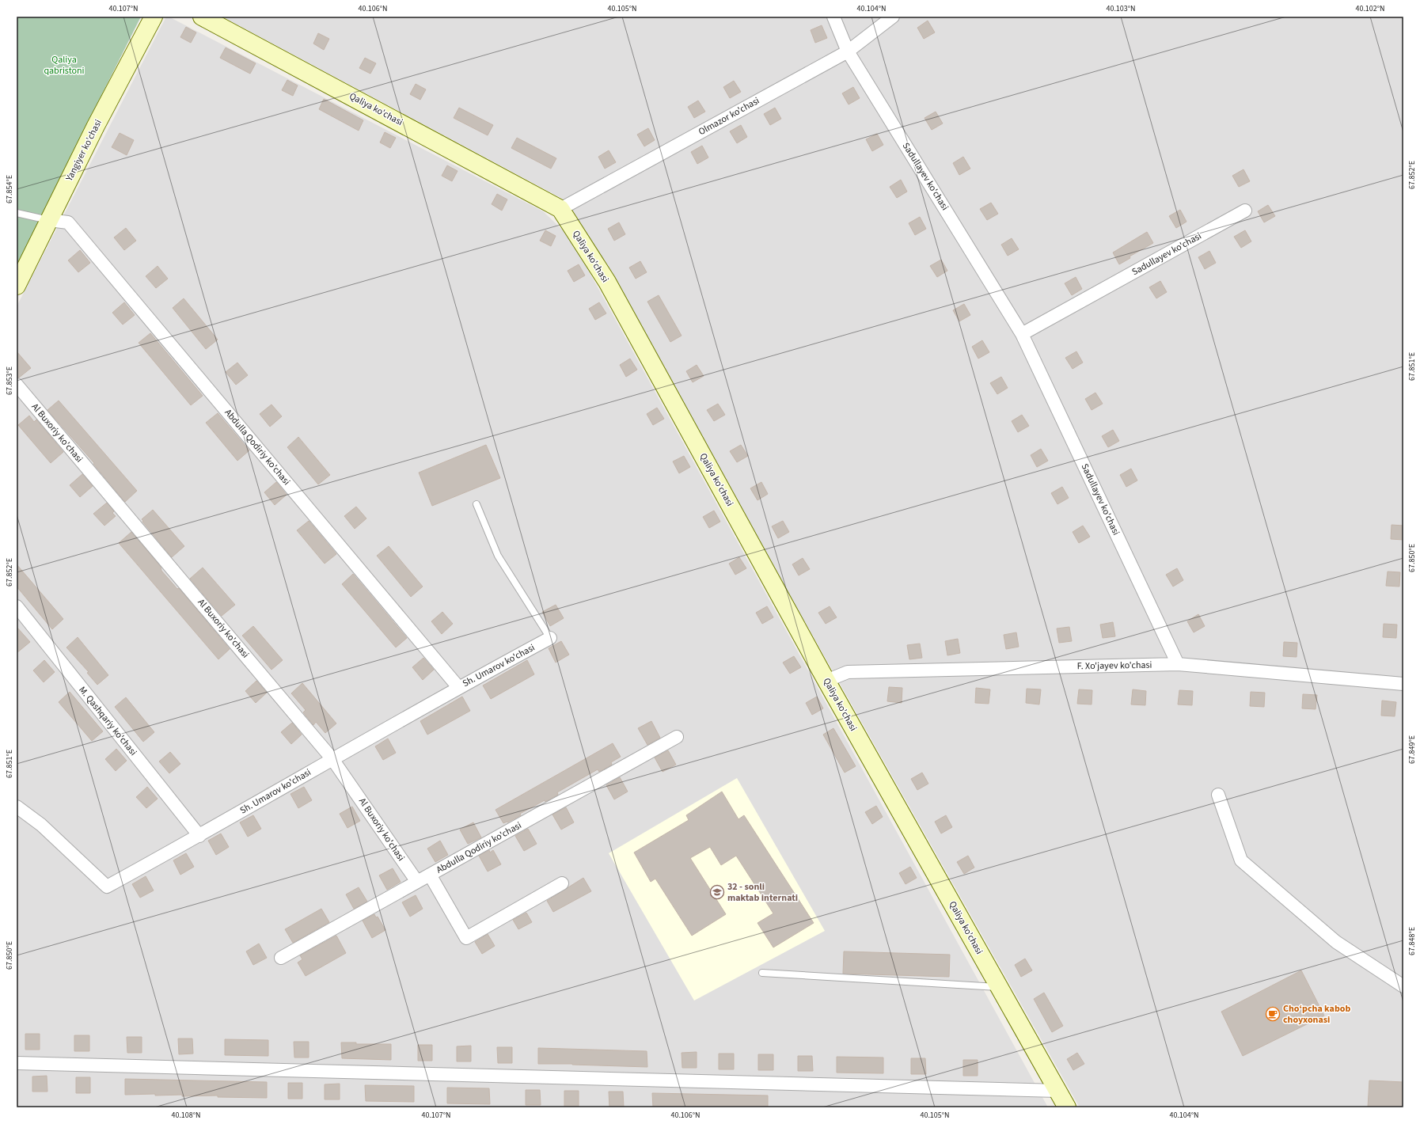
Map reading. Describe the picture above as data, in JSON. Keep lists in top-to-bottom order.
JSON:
{
  "streets": {
    "main road": ["Qaliya ko'chasi", "Yangiyer ko'chasi"],
    "street": [
      "Olmazor ko'chasi",
      "Sadullayev ko'chasi",
      "Al Buxoriy ko'chasi",
      "Abdulla Qodiriy ko'chasi",
      "Sh. Umarov ko'chasi",
      "F. Xo'jayev ko'chasi",
      "M. Qashqariy ko'chasi"
    ]
  },
  "crossings": [
    ["Qaliya ko'chasi", "Olmazor ko'chasi"],
    ["Qaliya ko'chasi", "F. Xo'jayev ko'chasi"],
    ["Olmazor ko'chasi", "Sadullayev ko'chasi"],
    ["Yangiyer ko'chasi", "Abdulla Qodiriy ko'chasi"],
    ["Sadullayev ko'chasi", "F. Xo'jayev ko'chasi"],
    ["Al Buxoriy ko'chasi", "Abdulla Qodiriy ko'chasi"],
    ["Al Buxoriy ko'chasi", "Sh. Umarov ko'chasi"],
    ["Abdulla Qodiriy ko'chasi", "Sh. Umarov ko'chasi"],
    ["Sh. Umarov ko'chasi", "M. Qashqariy ko'chasi"]
  ],
  "parks": ["Qaliya qabristoni"],
  "places": {
    "school or university": ["32 - sonli maktab internati"],
    "cafe": ["Cho‘pcha kabob choyxonasi"]
  },
  "coordinates": [
    "40.107°N",
    "40.106°N",
    "40.105°N",
    "40.104°N",
    "40.103°N",
    "40.102°N",
    "67.852°E",
    "67.854°E",
    "67.851°E",
    "67.853°E",
    "67.850°E",
    "67.849°E",
    "67.848°E",
    "40.108°N"
  ]
}
